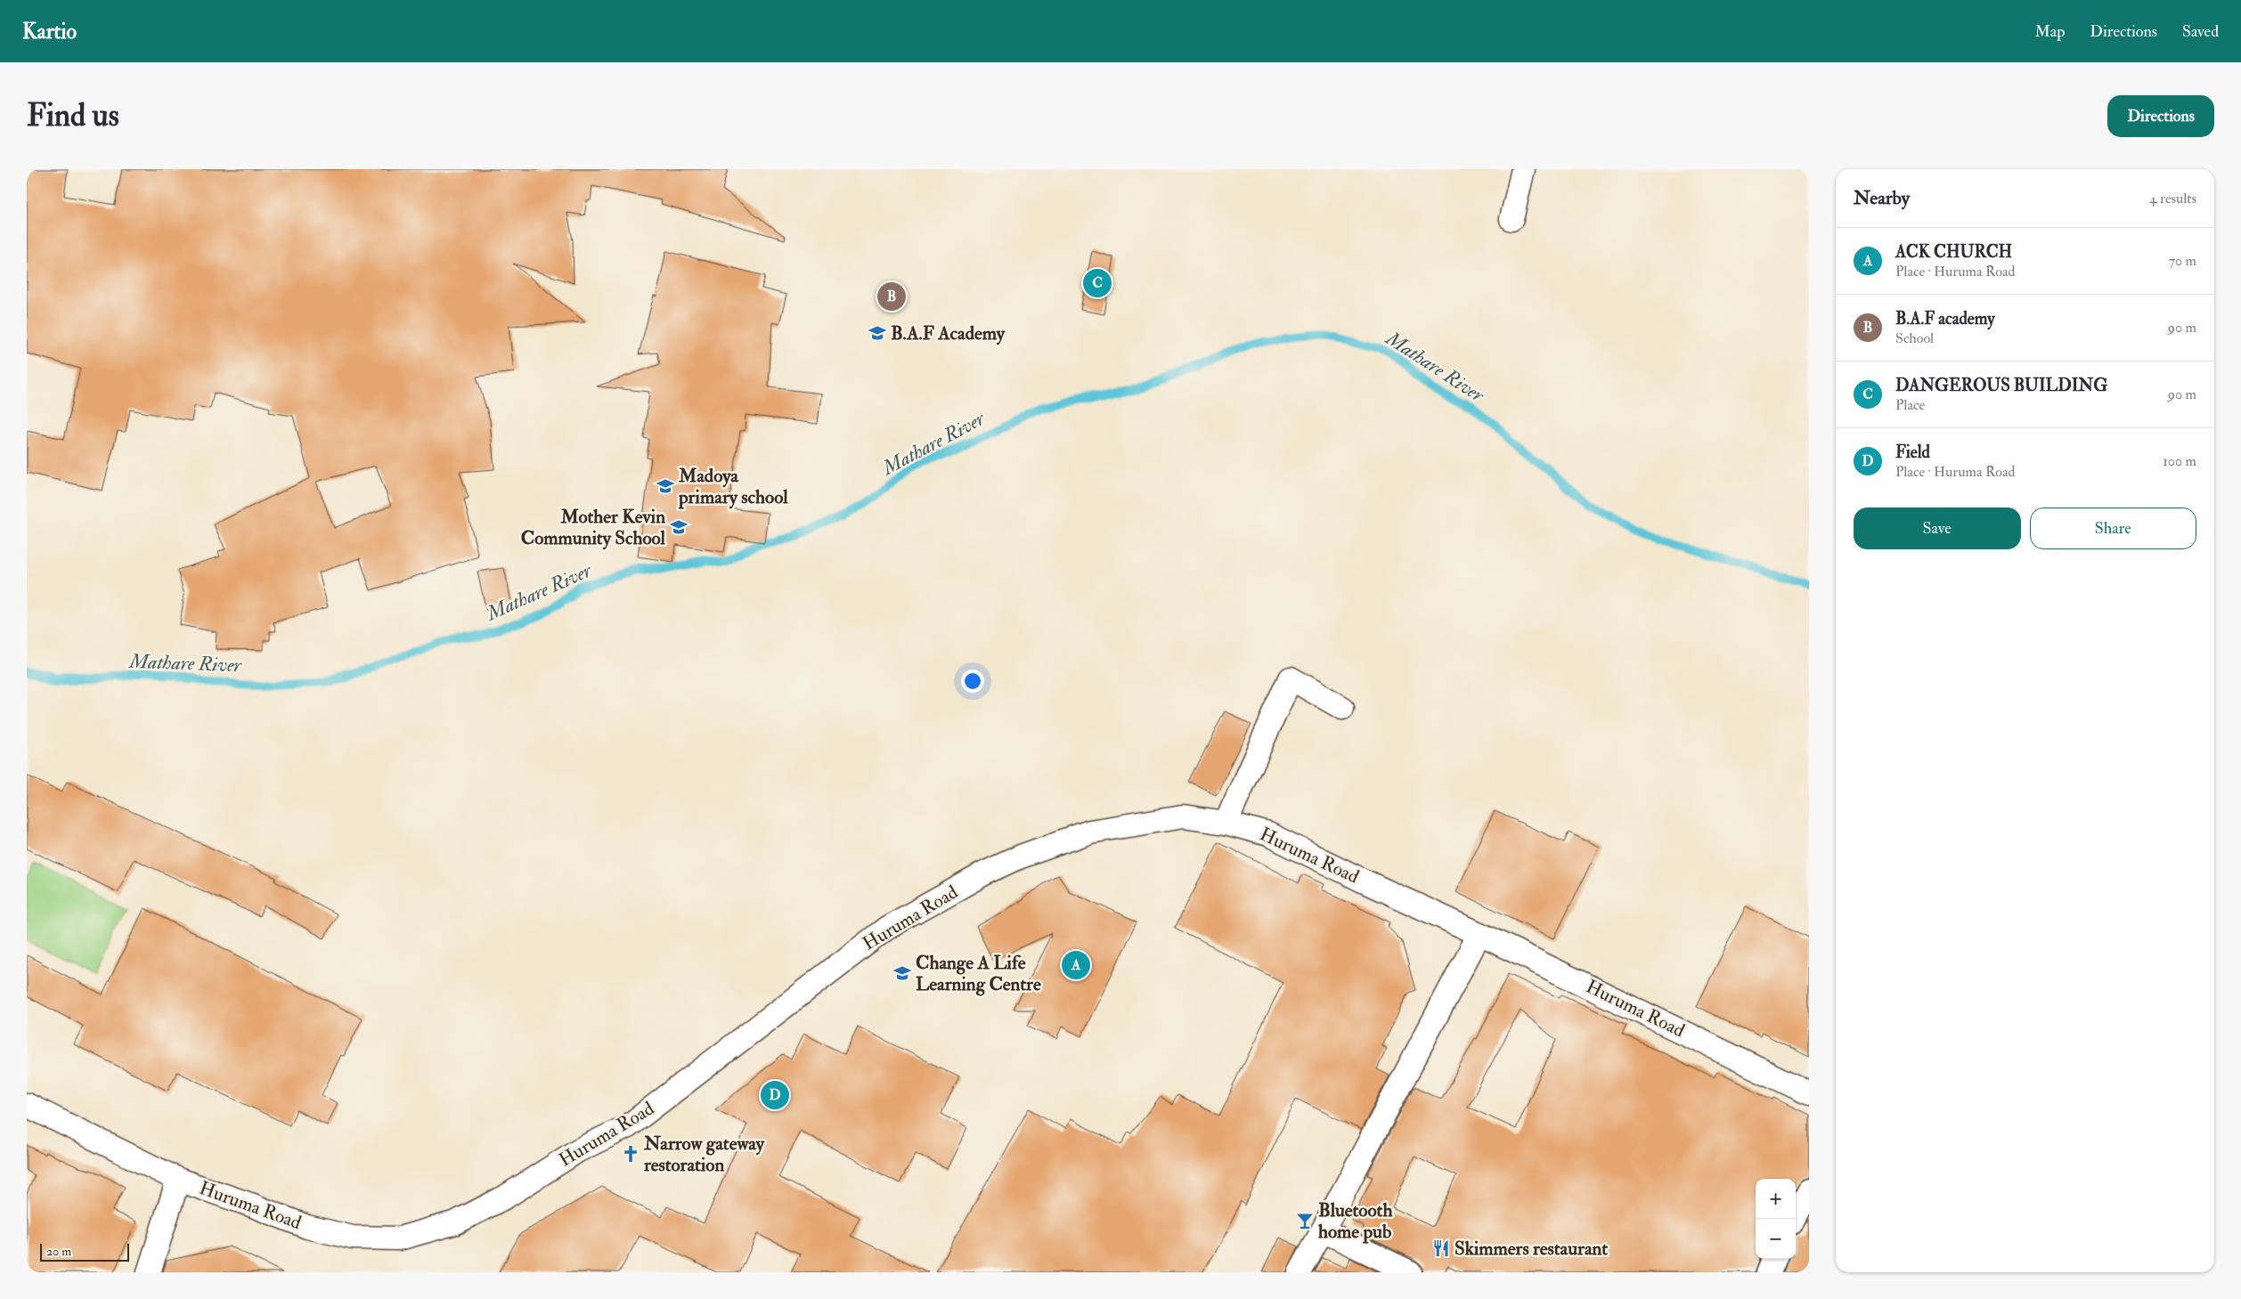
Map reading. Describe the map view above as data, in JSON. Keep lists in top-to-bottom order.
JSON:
{
  "streets": {
    "street": ["Huruma Road"]
  },
  "water": ["Mathare River"],
  "places": {
    "school or university": [
      "B.A.F Academy",
      "Madoya primary school",
      "Mother Kevin Community School",
      "Change A Life Learning Centre"
    ],
    "church": ["Narrow gateway restoration"],
    "bar": ["Bluetooth home pub"],
    "restaurant": ["Skimmers restaurant"]
  },
  "scale_bar": "20 m",
  "page": {
    "header": "Kartio",
    "nav": ["Map", "Directions", "Saved"],
    "buttons": [
      "Directions",
      ["Save", "Share"]
    ],
    "title": "Find us",
    "heading": ["Nearby", "4 results"],
    "list": [
      {
        "mark": "A",
        "name": "ACK CHURCH",
        "note": "Place · Huruma Road",
        "value": "70 m"
      },
      {
        "mark": "B",
        "name": "B.A.F academy",
        "note": "School",
        "value": "90 m"
      },
      {
        "mark": "C",
        "name": "DANGEROUS BUILDING",
        "note": "Place",
        "value": "90 m"
      },
      {
        "mark": "D",
        "name": "Field",
        "note": "Place · Huruma Road",
        "value": "100 m"
      }
    ],
    "pins": [
      "C",
      "B",
      "A",
      "D"
    ],
    "map_buttons": ["+", "−"],
    "scale": "20 m"
  }
}
